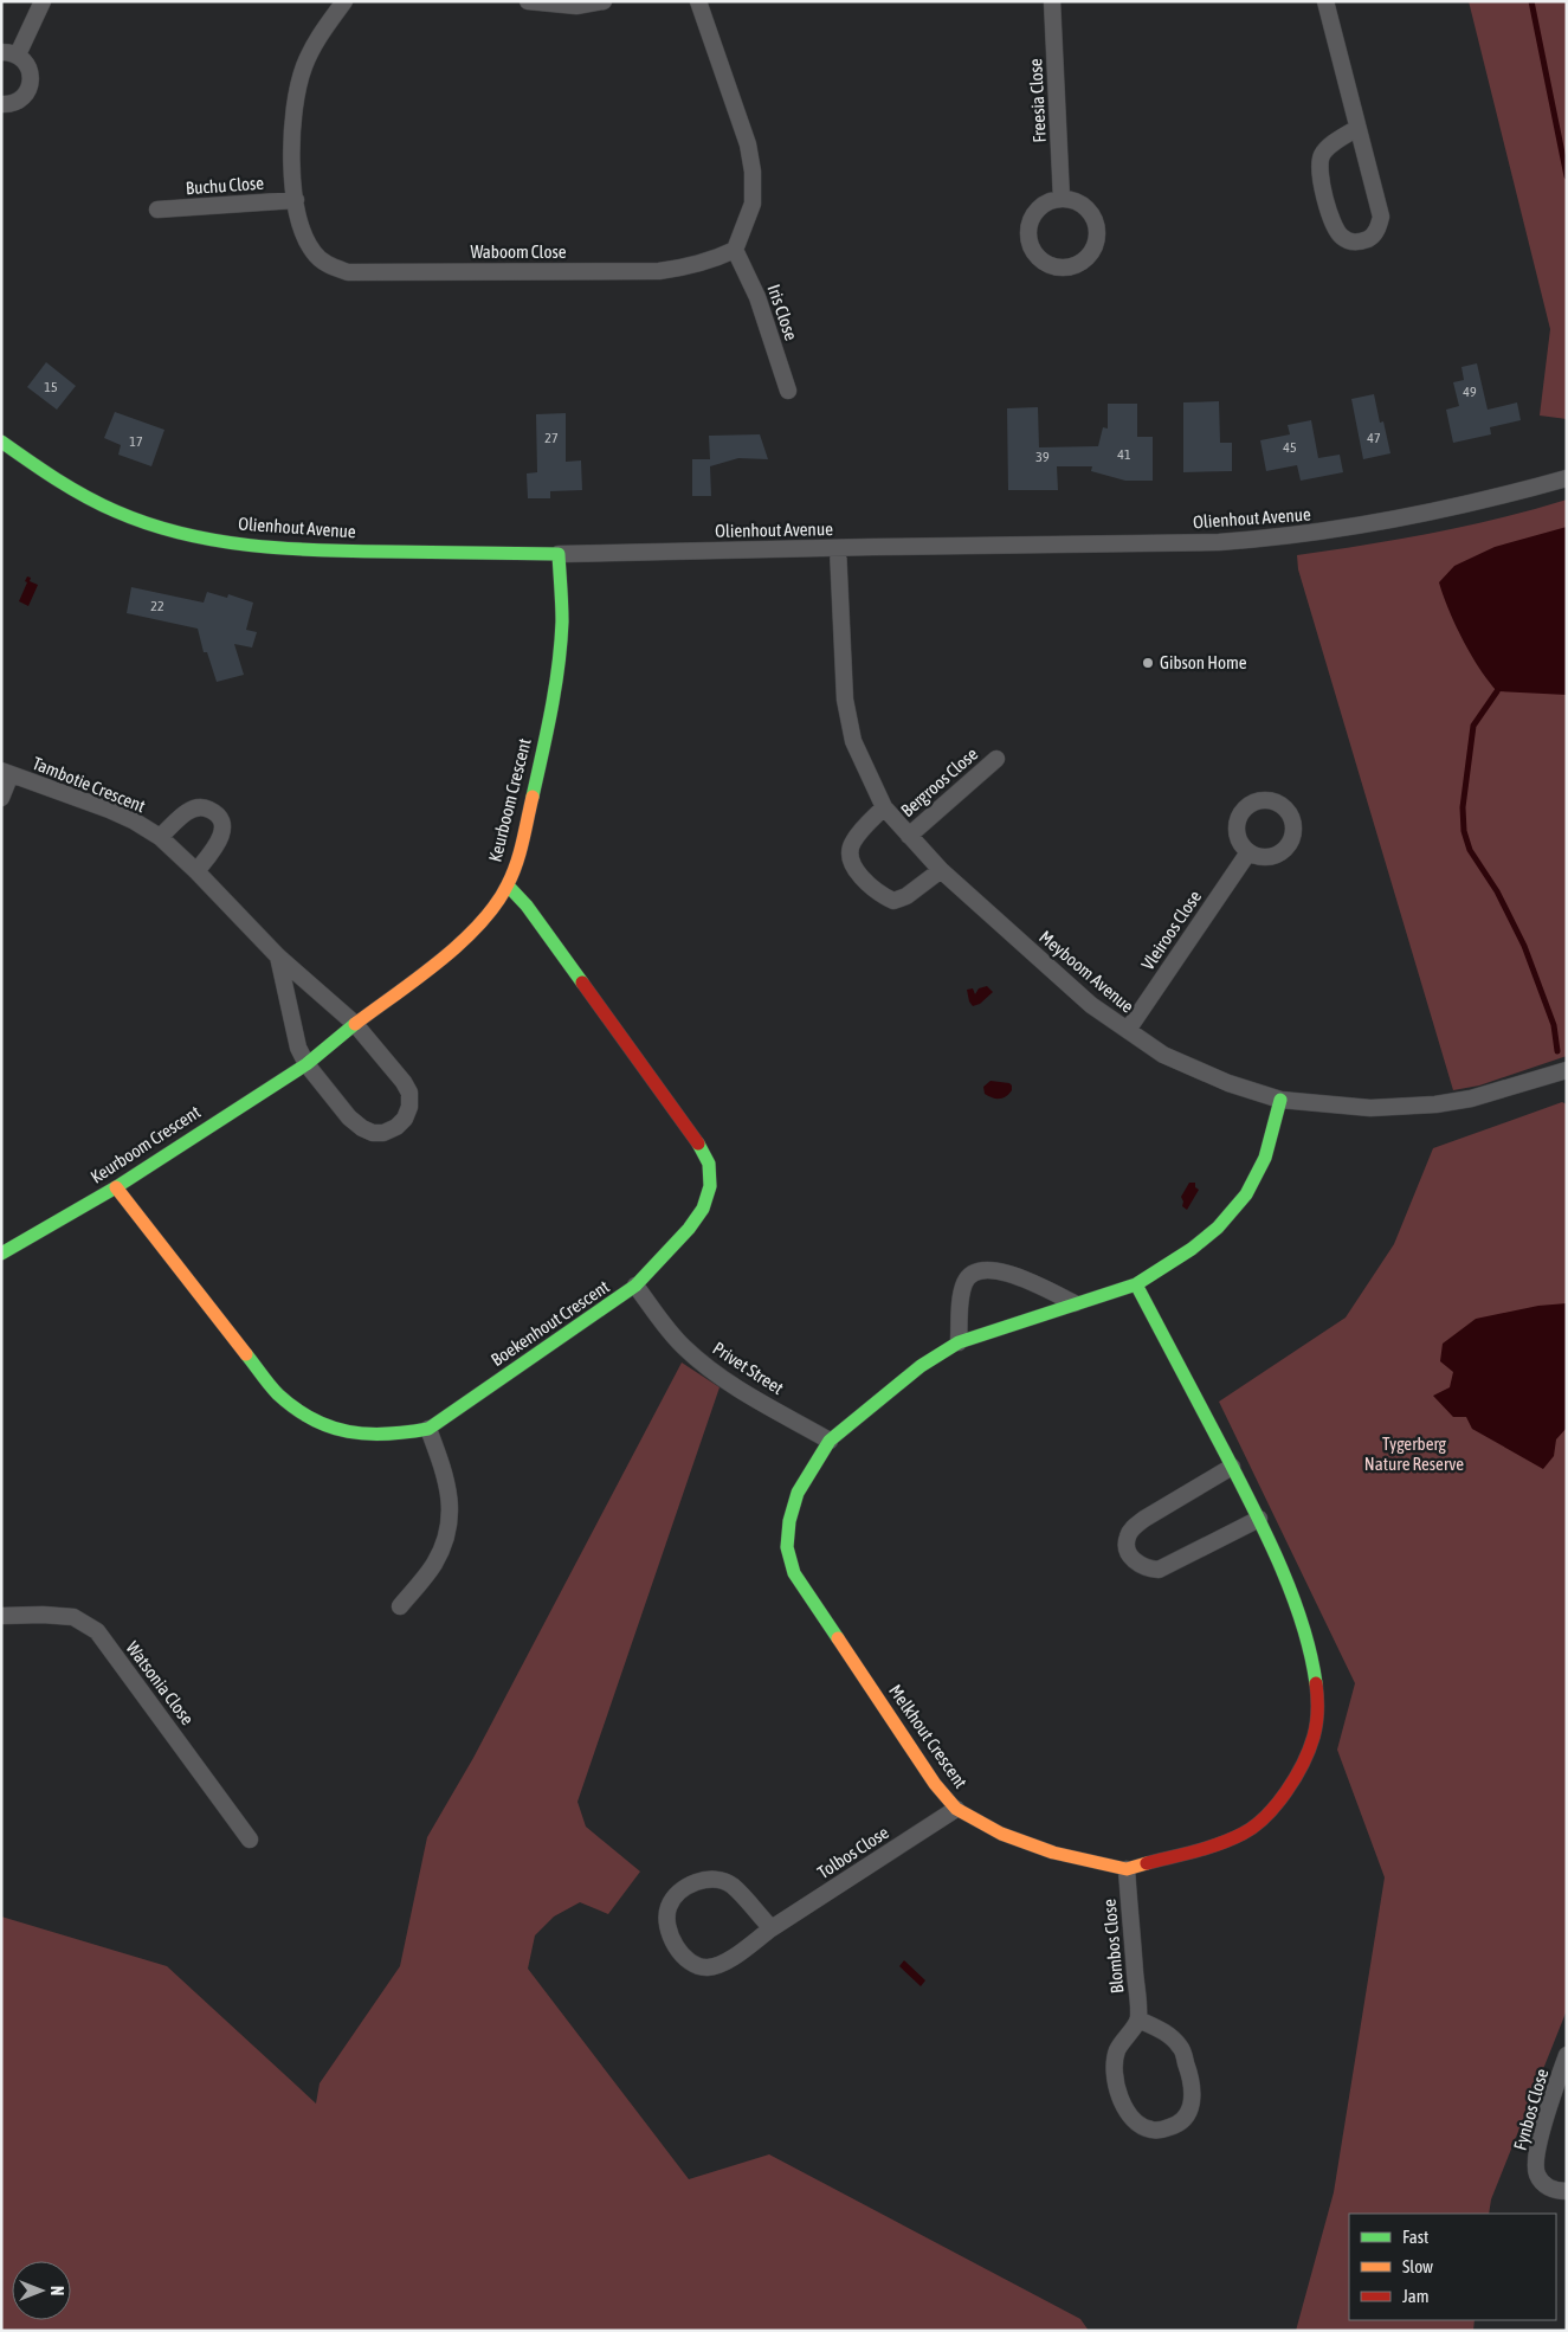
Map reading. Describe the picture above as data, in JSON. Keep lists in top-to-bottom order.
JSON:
{
  "streets": {
    "street": [
      "Freesia Close",
      "Buchu Close",
      "Waboom Close",
      "Iris Close",
      "Olienhout Avenue",
      "Bergroos Close",
      "Tambotie Crescent",
      "Keurboom Crescent",
      "Vleiroos Close",
      "Meyboom Avenue",
      "Boekenhout Crescent",
      "Privet Street",
      "Watsonia Close",
      "Melkhout Crescent",
      "Tolbos Close",
      "Blombos Close",
      "Fynbos Close"
    ]
  },
  "crossings": [
    ["Buchu Close", "Waboom Close"],
    ["Waboom Close", "Iris Close"],
    ["Olienhout Avenue", "Keurboom Crescent"],
    ["Olienhout Avenue", "Meyboom Avenue"],
    ["Bergroos Close", "Meyboom Avenue"],
    ["Tambotie Crescent", "Keurboom Crescent"],
    ["Keurboom Crescent", "Boekenhout Crescent"],
    ["Vleiroos Close", "Meyboom Avenue"],
    ["Meyboom Avenue", "Melkhout Crescent"],
    ["Boekenhout Crescent", "Privet Street"],
    ["Privet Street", "Melkhout Crescent"],
    ["Melkhout Crescent", "Tolbos Close"],
    ["Melkhout Crescent", "Blombos Close"]
  ],
  "parks": ["Tygerberg Nature Reserve"],
  "places": ["Gibson Home"],
  "house_numbers": [
    "15",
    "49",
    "27",
    "47",
    "17",
    "45",
    "41",
    "39",
    "22"
  ],
  "legend": ["Fast", "Slow", "Jam"],
  "north": "right"
}
